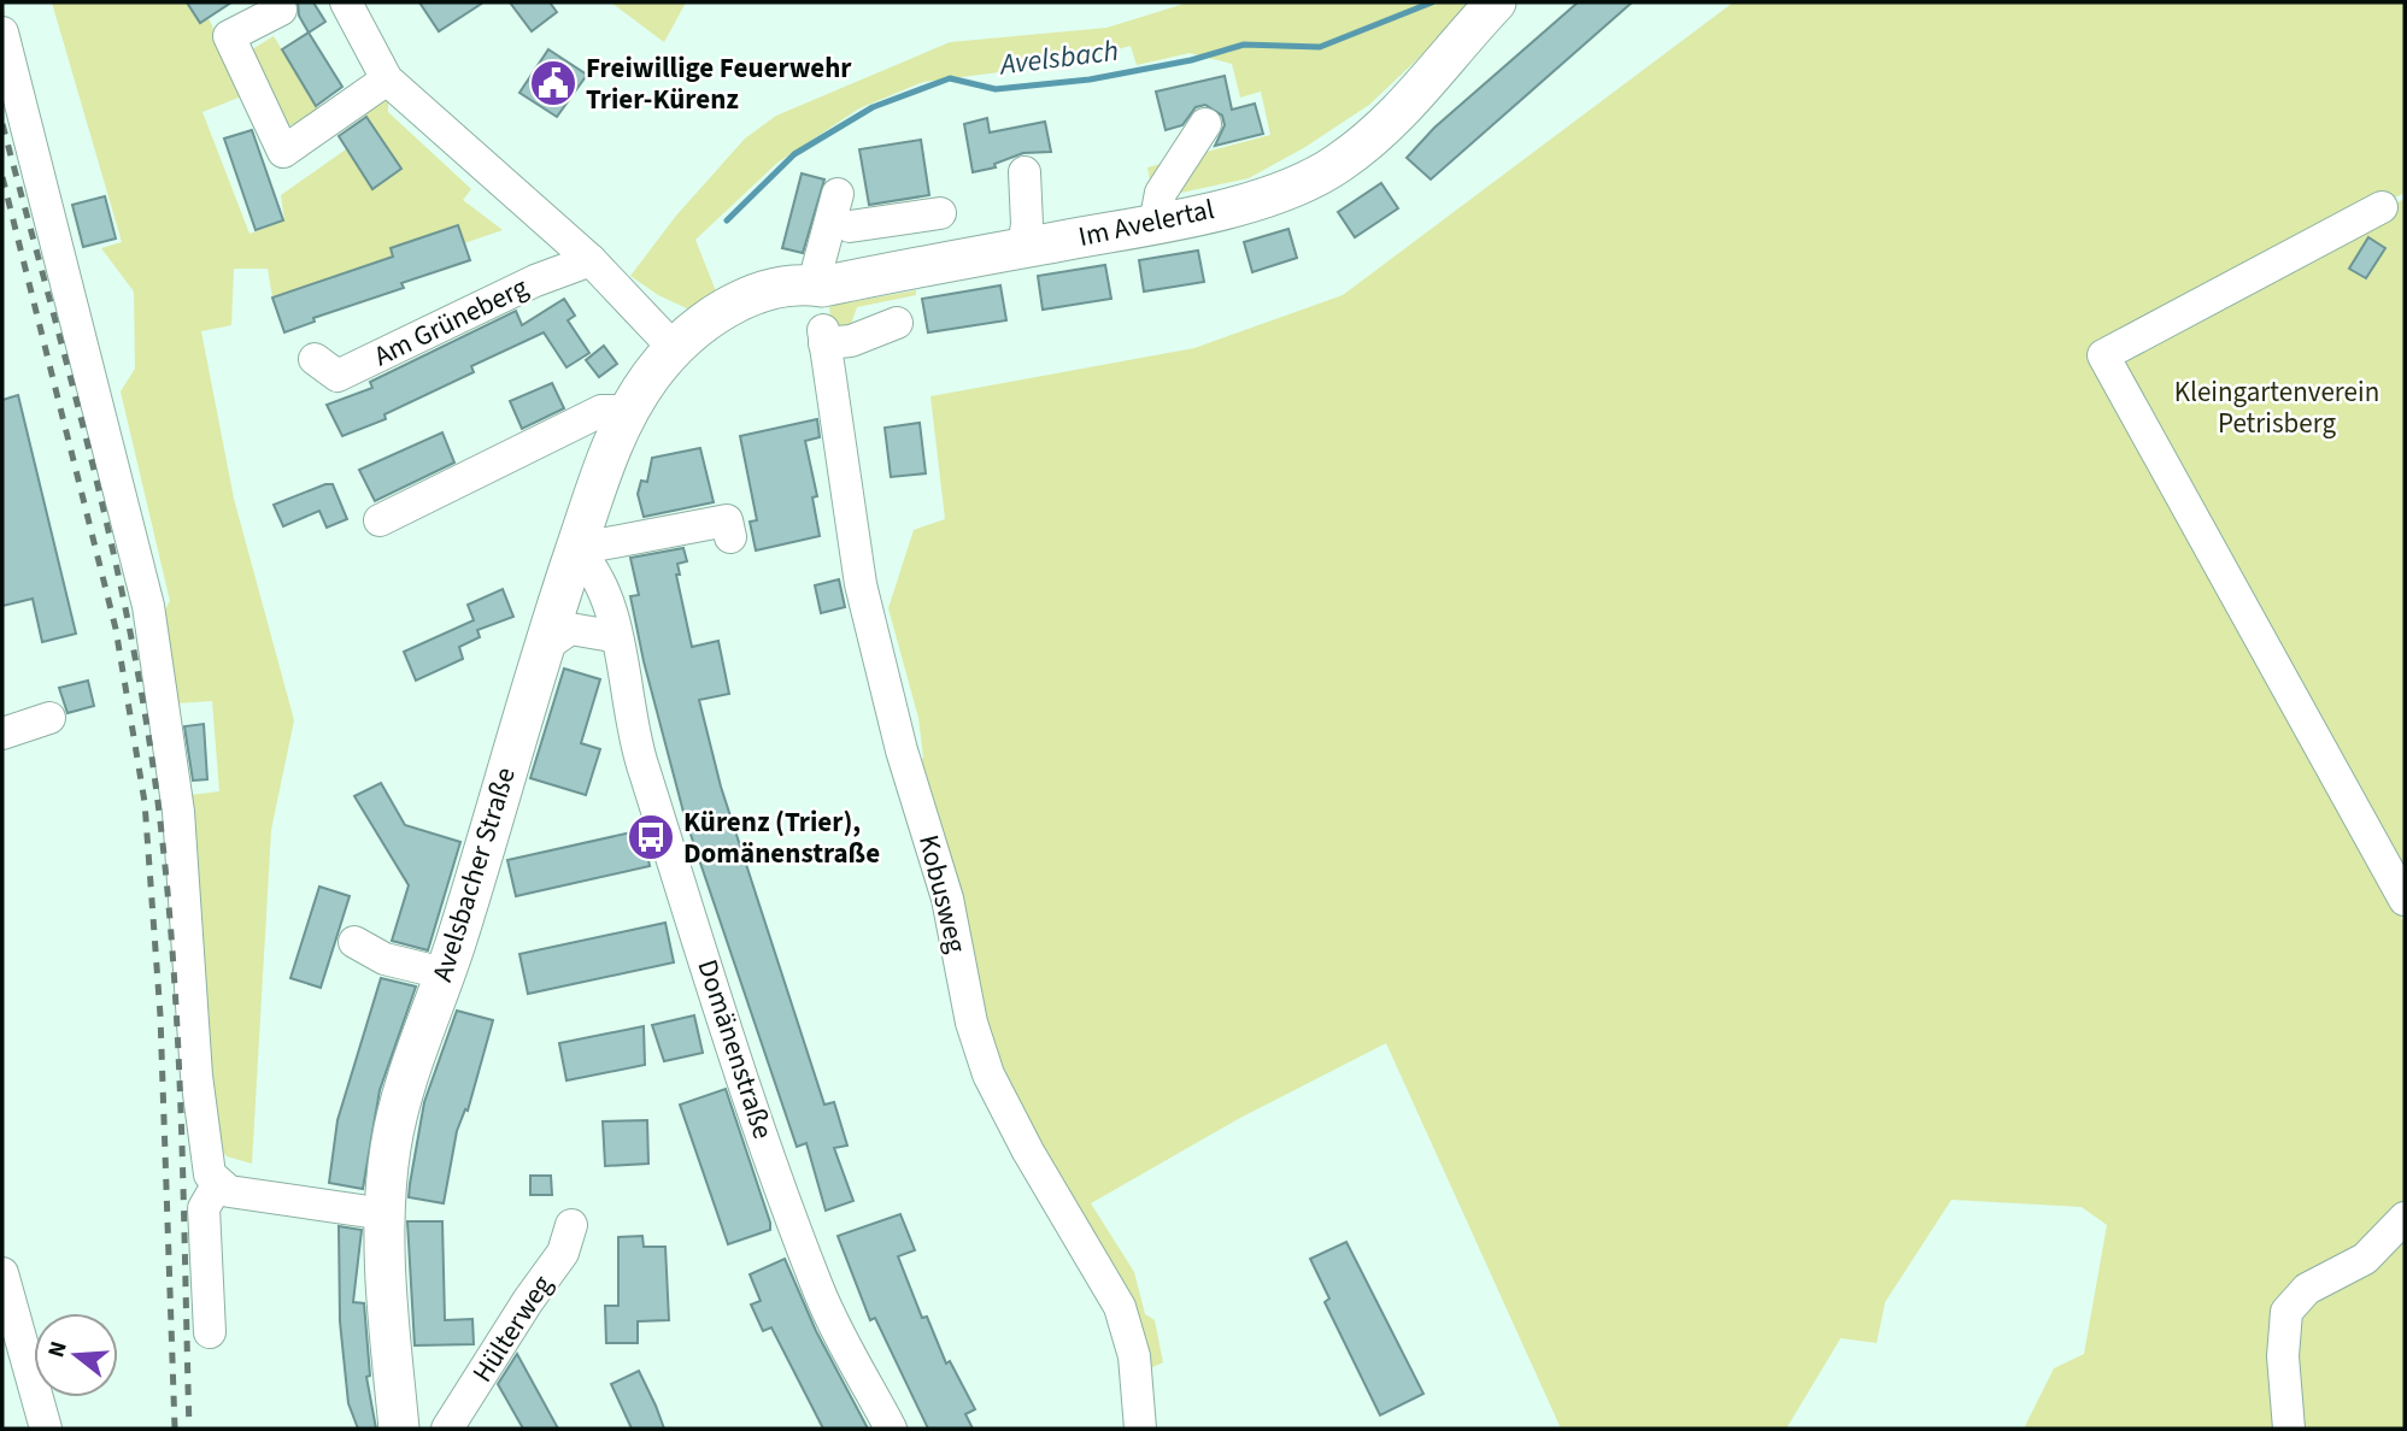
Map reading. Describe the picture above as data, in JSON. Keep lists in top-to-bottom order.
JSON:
{
  "streets": {
    "main road": ["Im Avelertal", "Avelsbacher Straße"],
    "street": [
      "Am Grüneberg",
      "Kobusweg",
      "Domänenstraße",
      "Hülterweg"
    ]
  },
  "crossings": [
    ["Im Avelertal", "Avelsbacher Straße"],
    ["Avelsbacher Straße", "Domänenstraße"]
  ],
  "water": ["Avelsbach"],
  "parks": ["Kleingartenverein Petrisberg"],
  "places": {
    "public building": ["Freiwillige Feuerwehr Trier-Kürenz"],
    "bus stop": ["Kürenz (Trier), Domänenstraße"]
  },
  "north": "left"
}
